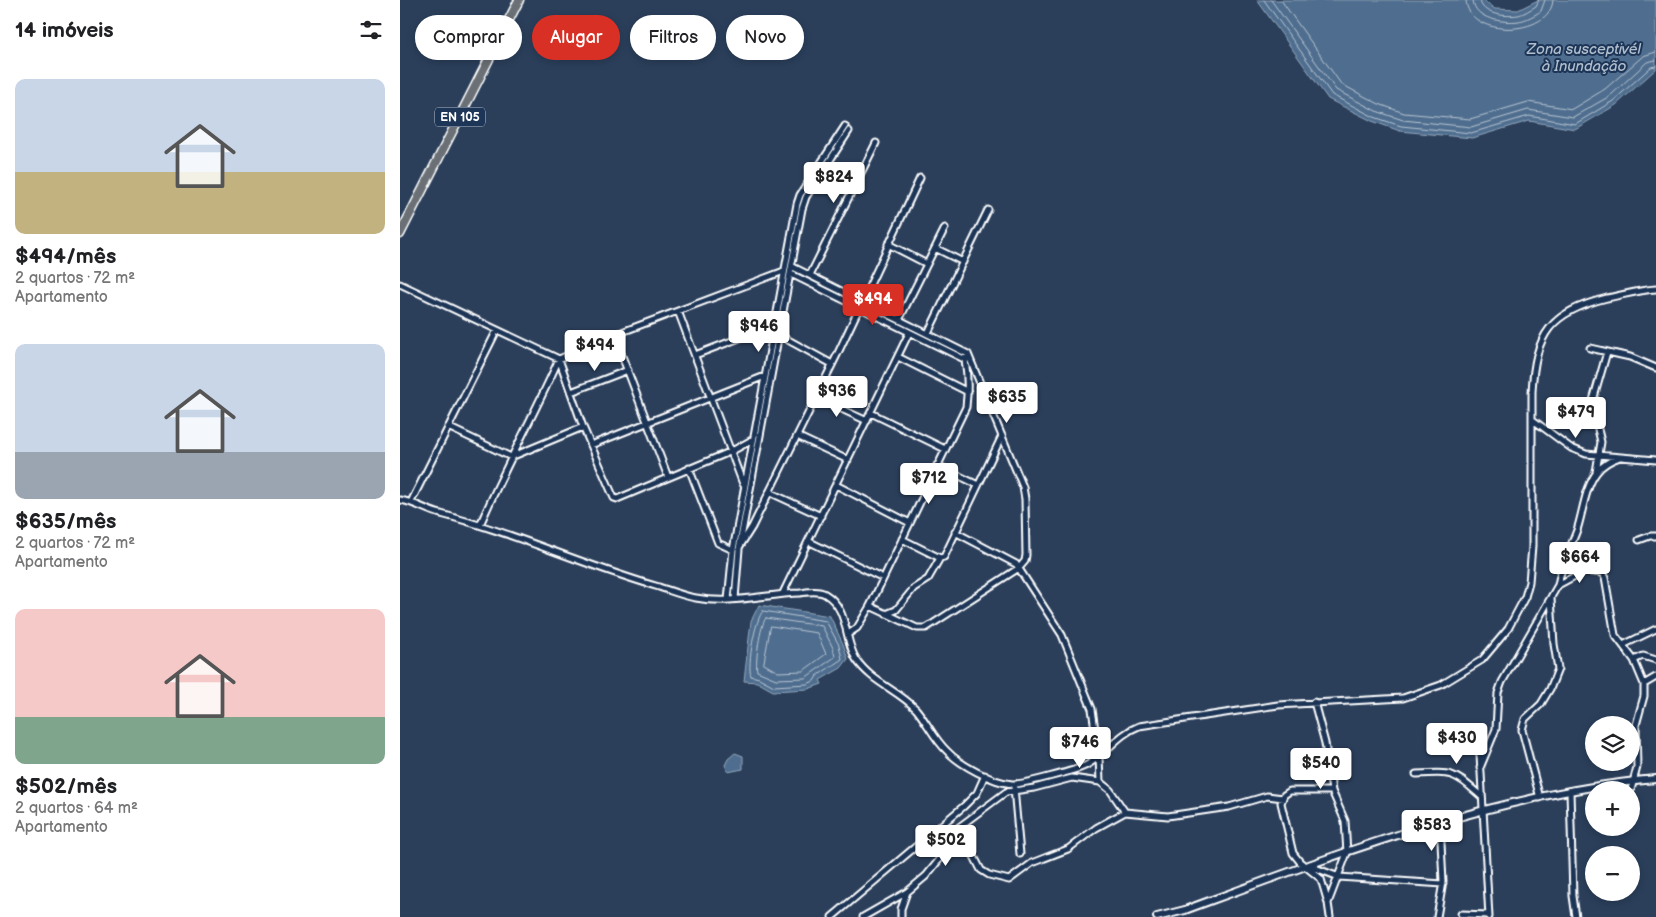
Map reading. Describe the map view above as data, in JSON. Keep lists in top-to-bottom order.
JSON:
{
  "streets": {
    "main road": ["EN 105"]
  },
  "water": ["Zona susceptivél à Inundação"],
  "page": {
    "heading": "14 imóveis",
    "chip": [
      "Comprar",
      "Alugar",
      "Filtros",
      "Novo"
    ],
    "list": [
      {
        "name": "$494/mês",
        "note": "2 quartos · 72 m² · Apartamento"
      },
      {
        "name": "$635/mês",
        "note": "2 quartos · 72 m² · Apartamento"
      },
      {
        "name": "$502/mês",
        "note": "2 quartos · 64 m² · Apartamento"
      }
    ],
    "price": [
      "$824",
      "$494",
      "$946",
      "$494",
      "$936",
      "$635",
      "$479",
      "$712",
      "$664",
      "$430",
      "$746",
      "$540",
      "$583",
      "$502"
    ],
    "map_buttons": ["+", "−"]
  }
}
